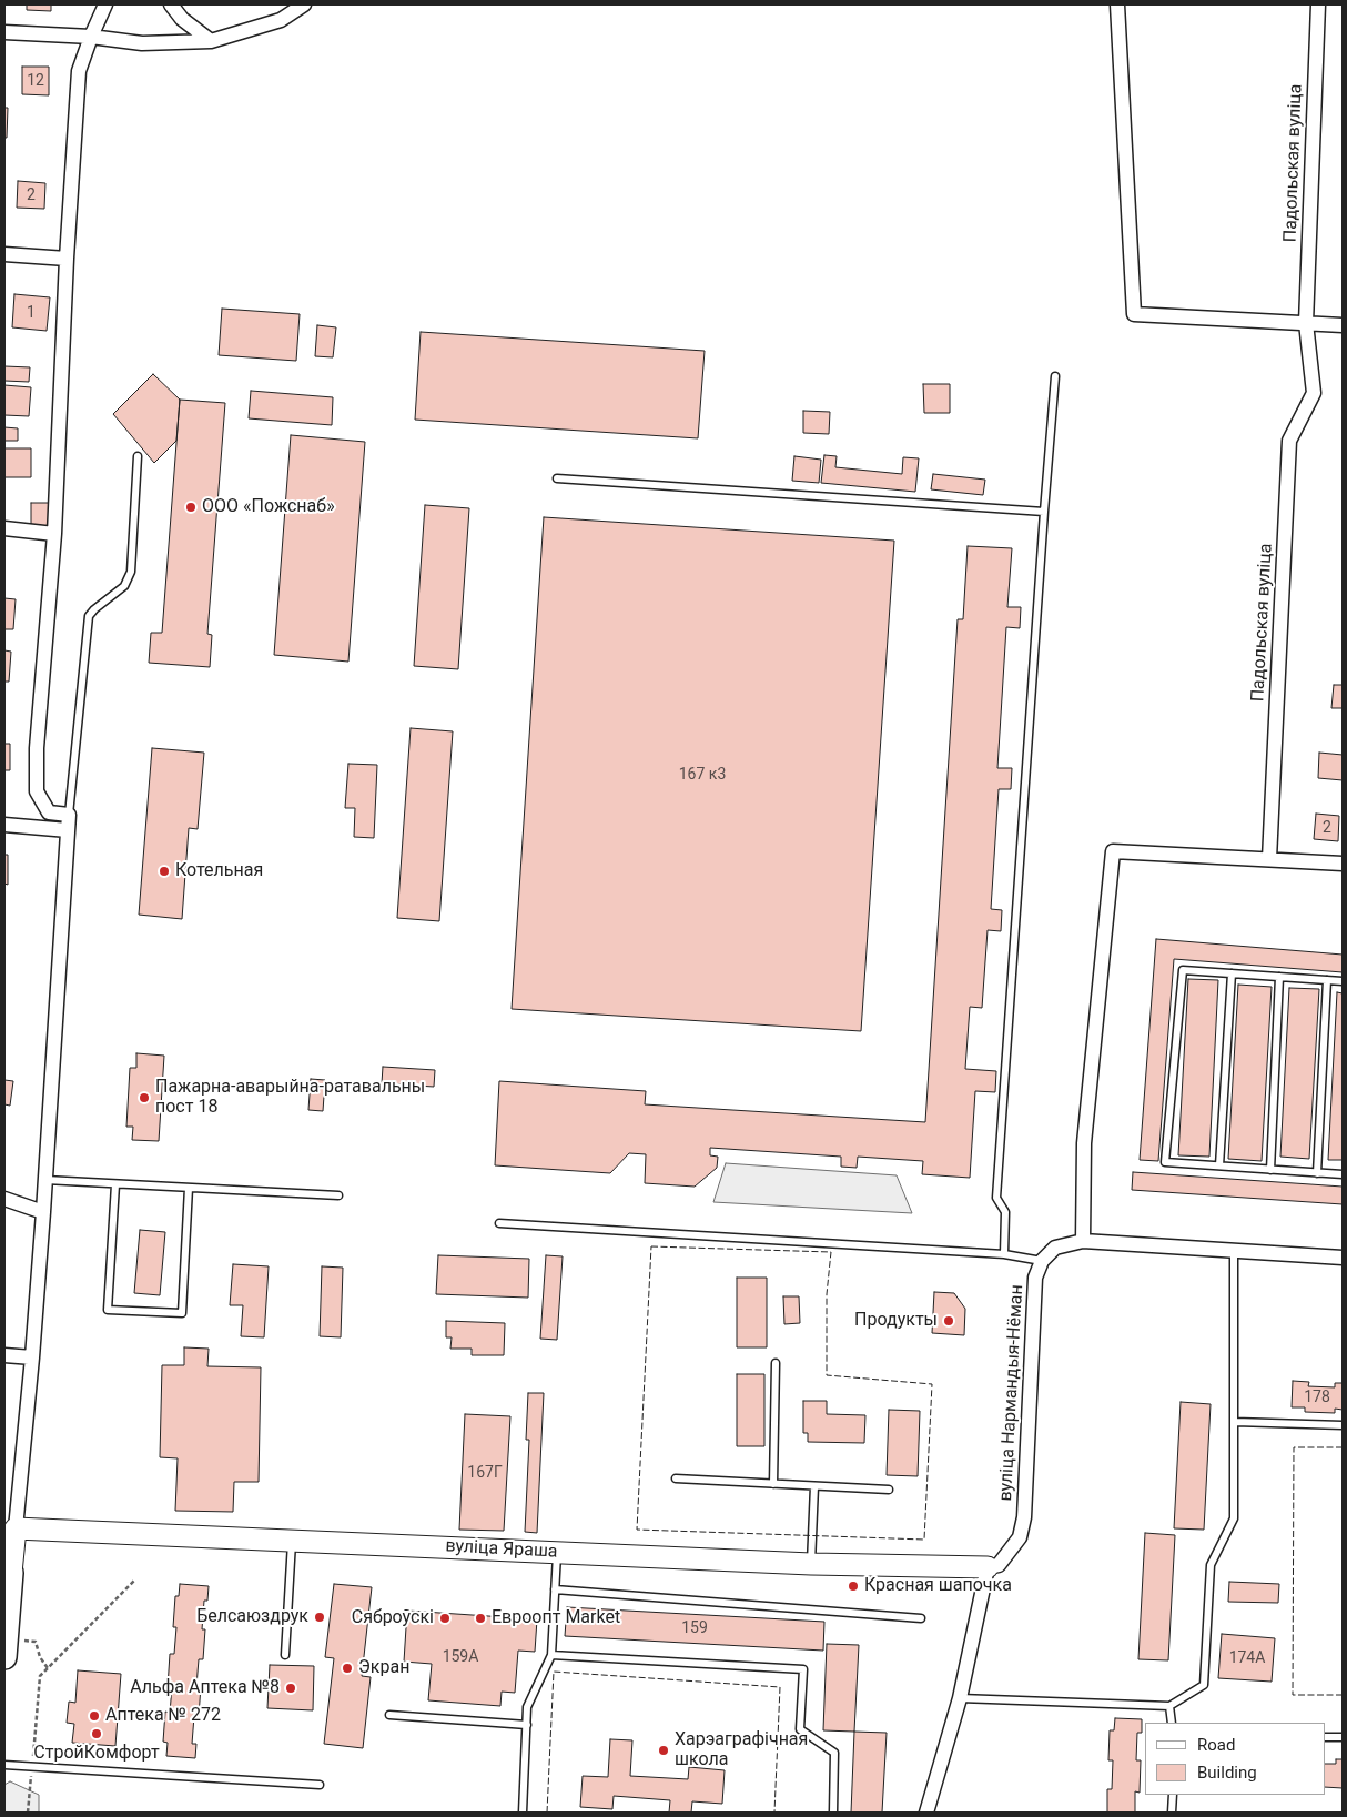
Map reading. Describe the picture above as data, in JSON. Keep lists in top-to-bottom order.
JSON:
{
  "streets": {
    "street": ["Падольская вуліца", "вуліца Нармандыя-Нёман", "вуліца Яраша"]
  },
  "crossings": [
    ["вуліца Нармандыя-Нёман", "вуліца Яраша"]
  ],
  "places": [
    "ООО «Пожснаб»",
    "Котельная",
    "Пажарна-аварыйна-ратавальны пост 18",
    "Продукты",
    "Красная шапочка",
    "Белсаюздрук",
    "Сяброўскі",
    "Евроопт Market",
    "Экран",
    "Альфа Аптека №8",
    "Аптека № 272",
    "СтройКомфорт",
    "Харэаграфічная школа"
  ],
  "house_numbers": [
    "12",
    "2",
    "1",
    "167 к3",
    "2",
    "178",
    "167Г",
    "159",
    "159А",
    "174А"
  ],
  "legend": ["Road", "Building"]
}
